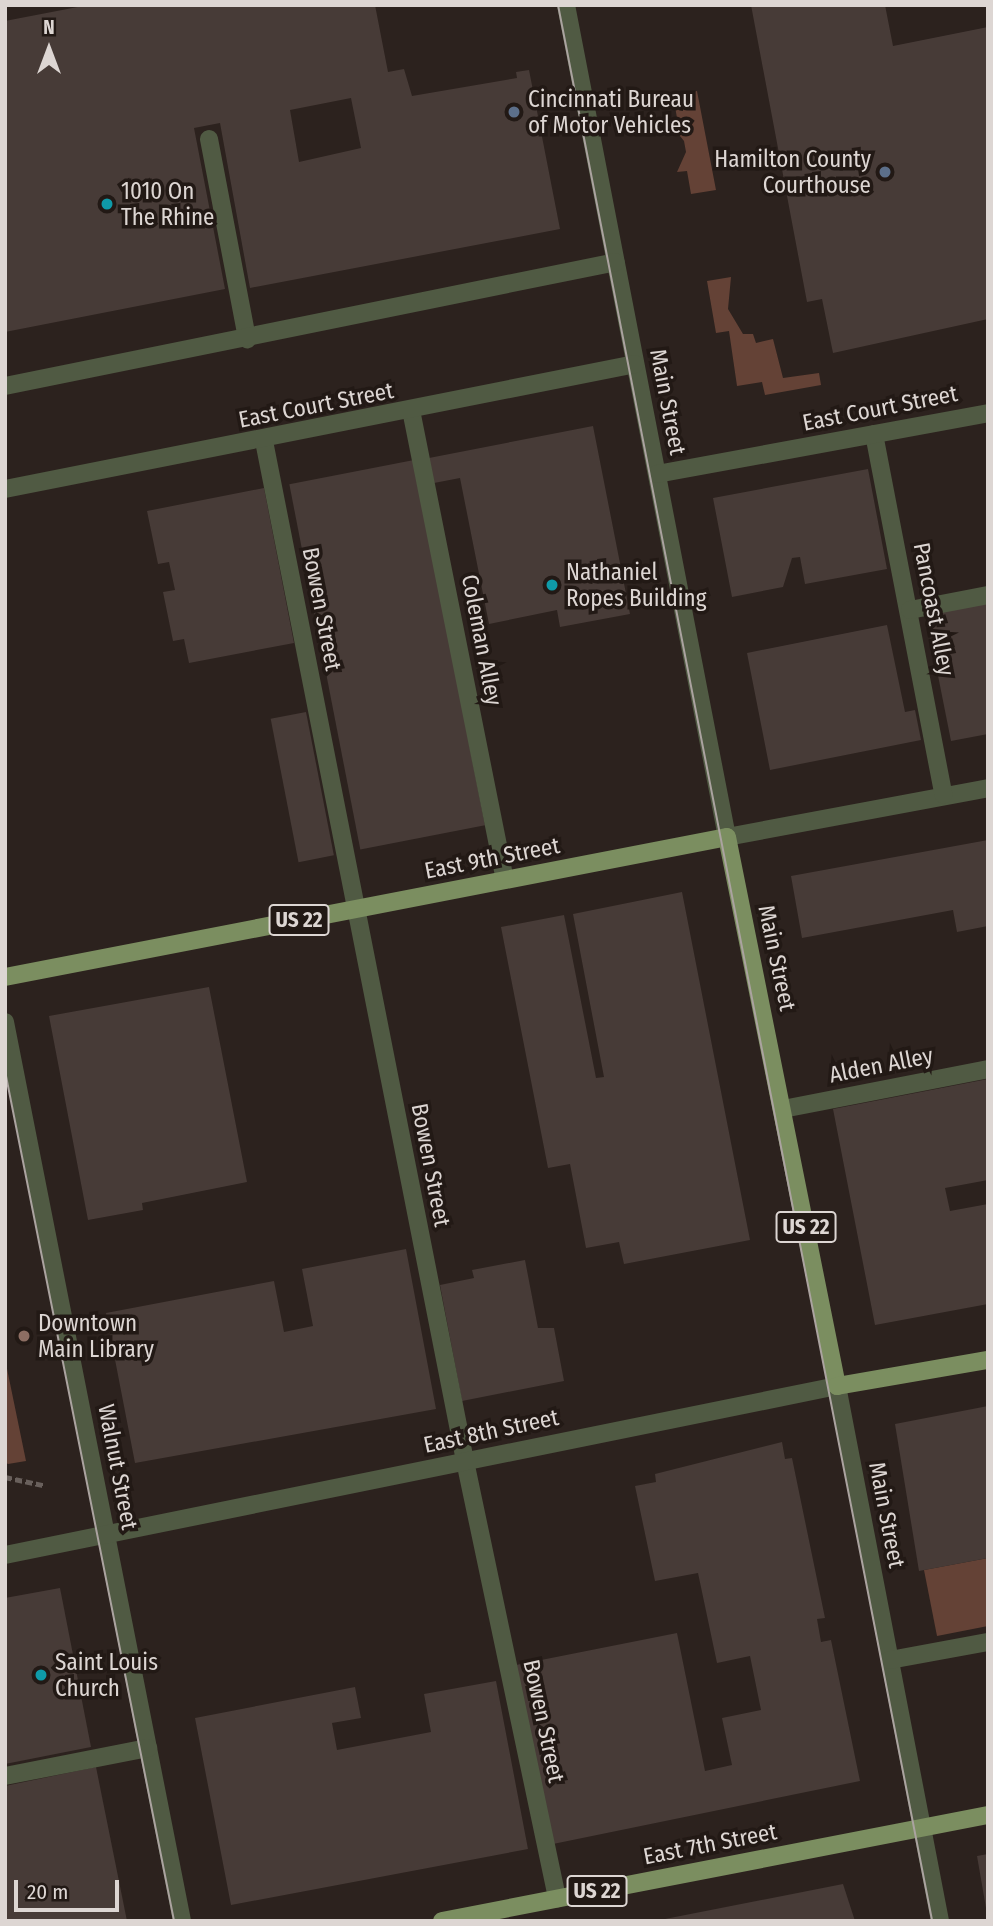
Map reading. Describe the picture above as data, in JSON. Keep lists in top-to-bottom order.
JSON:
{
  "streets": {
    "main road": [
      "Main Street",
      "East 9th Street",
      "US 22",
      "East 8th Street",
      "East 7th Street"
    ],
    "street": [
      "East Court Street",
      "Bowen Street",
      "Pancoast Alley",
      "Coleman Alley",
      "Alden Alley",
      "Walnut Street"
    ]
  },
  "crossings": [
    ["Main Street", "East Court Street"],
    ["Main Street", "East 9th Street"],
    ["Main Street", "Alden Alley"],
    ["Main Street", "East 8th Street"],
    ["Main Street", "East 7th Street"],
    ["East Court Street", "Bowen Street"],
    ["East Court Street", "Pancoast Alley"],
    ["East Court Street", "Coleman Alley"],
    ["Bowen Street", "East 9th Street"],
    ["Bowen Street", "East 8th Street"],
    ["Bowen Street", "East 7th Street"],
    ["Pancoast Alley", "East 9th Street"],
    ["Coleman Alley", "East 9th Street"],
    ["East 8th Street", "Walnut Street"]
  ],
  "places": [
    "Cincinnati Bureau of Motor Vehicles",
    "Hamilton County Courthouse",
    "1010 On The Rhine",
    "Nathaniel Ropes Building",
    "Downtown Main Library",
    "Saint Louis Church"
  ],
  "scale_bar": "20 m",
  "north": "top"
}
